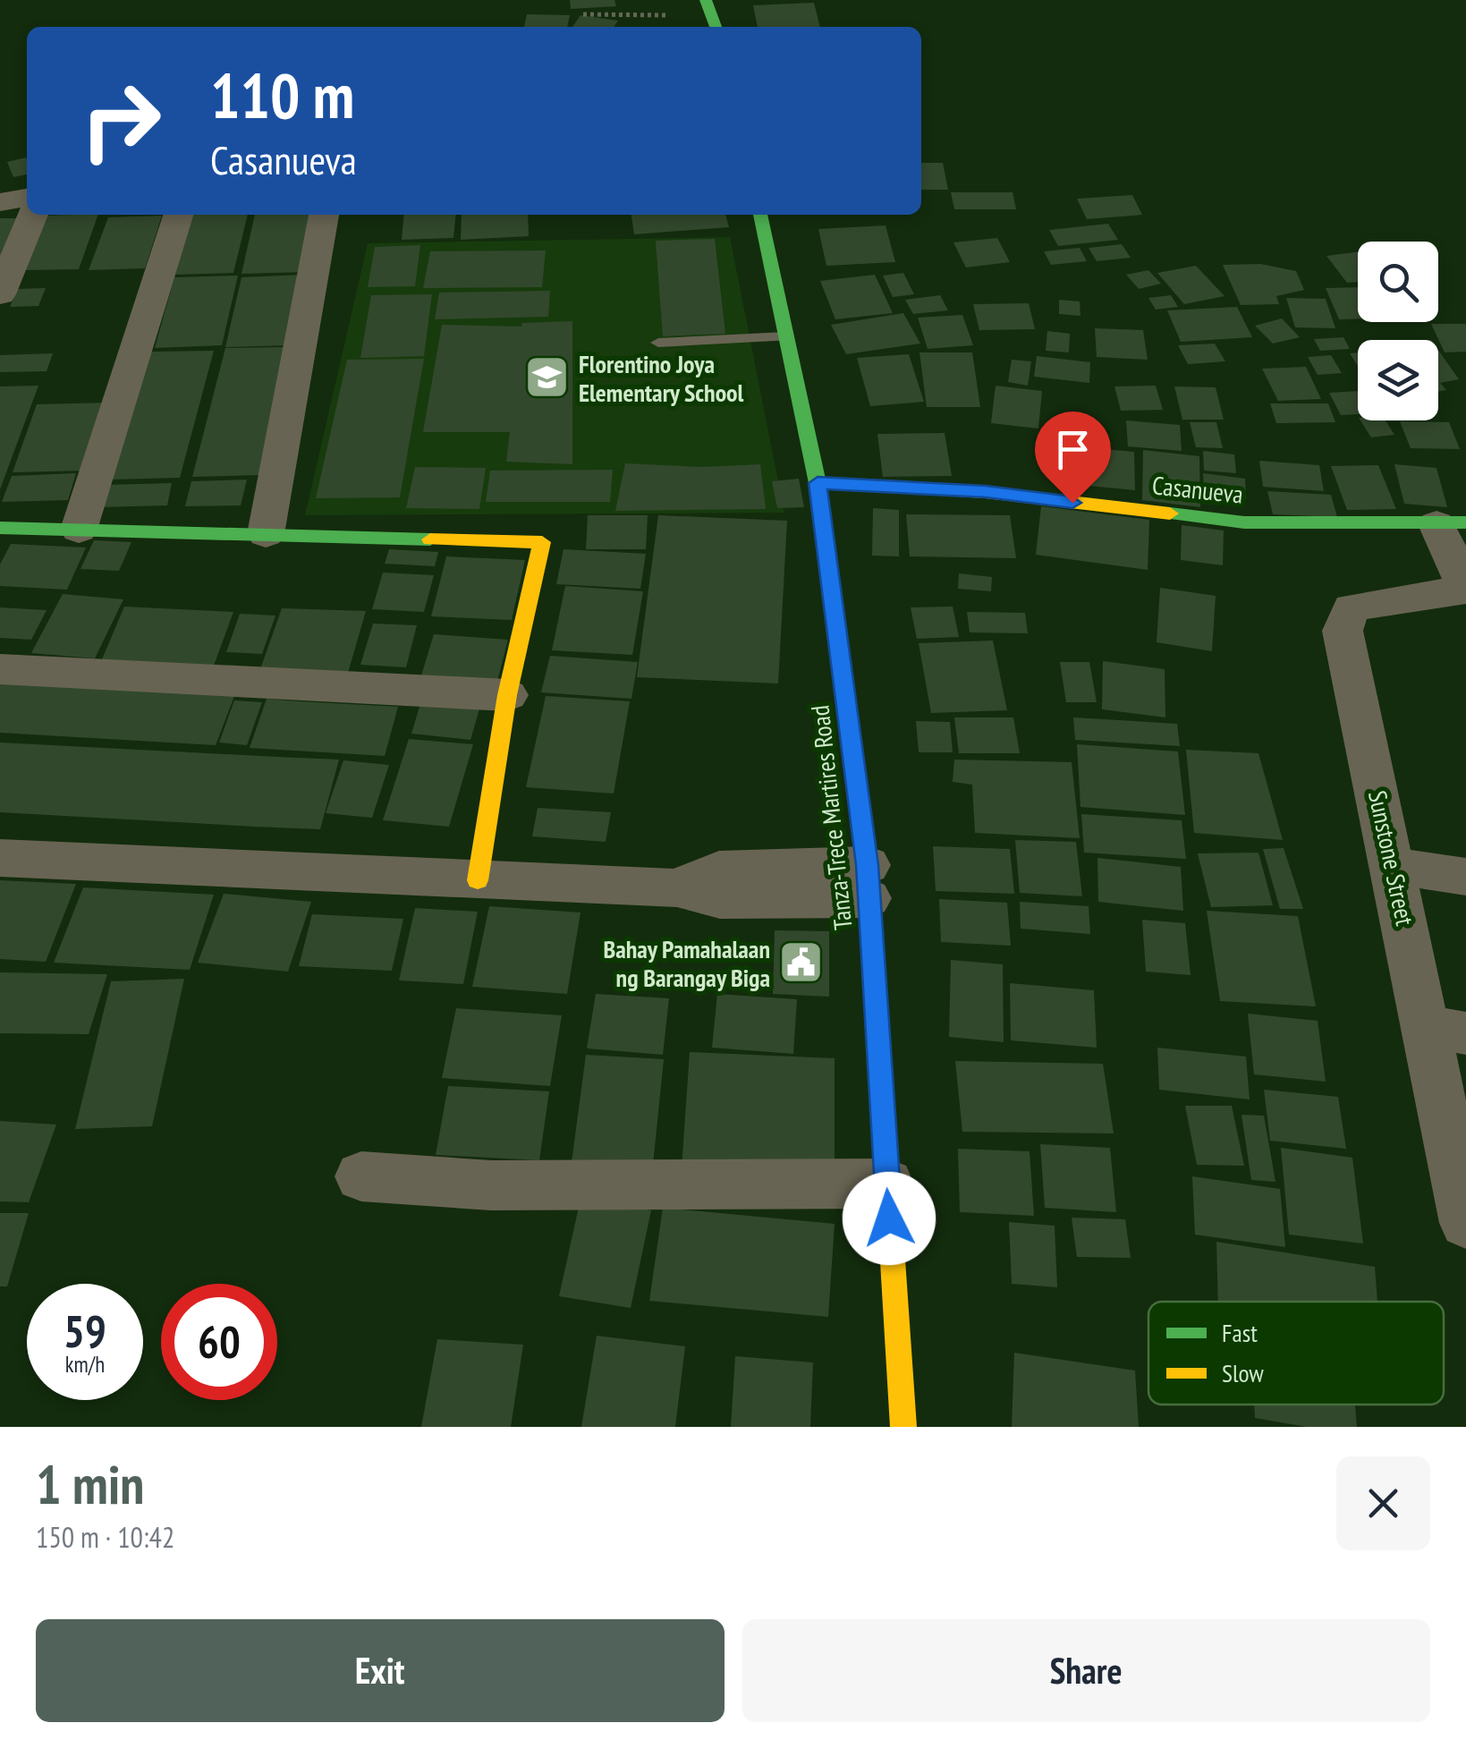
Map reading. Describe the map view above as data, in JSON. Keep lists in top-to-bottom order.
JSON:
{
  "streets": {
    "street": ["Casanueva", "Tanza-Trece Martires Road", "Sunstone Street"]
  },
  "crossings": [
    ["Casanueva", "Tanza-Trece Martires Road"]
  ],
  "places": {
    "school or university": ["Florentino Joya Elementary School"],
    "public building": ["Bahay Pamahalaan ng Barangay Biga"]
  },
  "legend": ["Fast", "Slow"],
  "page": {
    "turn": ["110 m", "Casanueva"],
    "speed": "59 km/h",
    "limit": "60",
    "heading": ["1 min", "150 m · 10:42"],
    "buttons": ["Exit", "Share"]
  }
}
